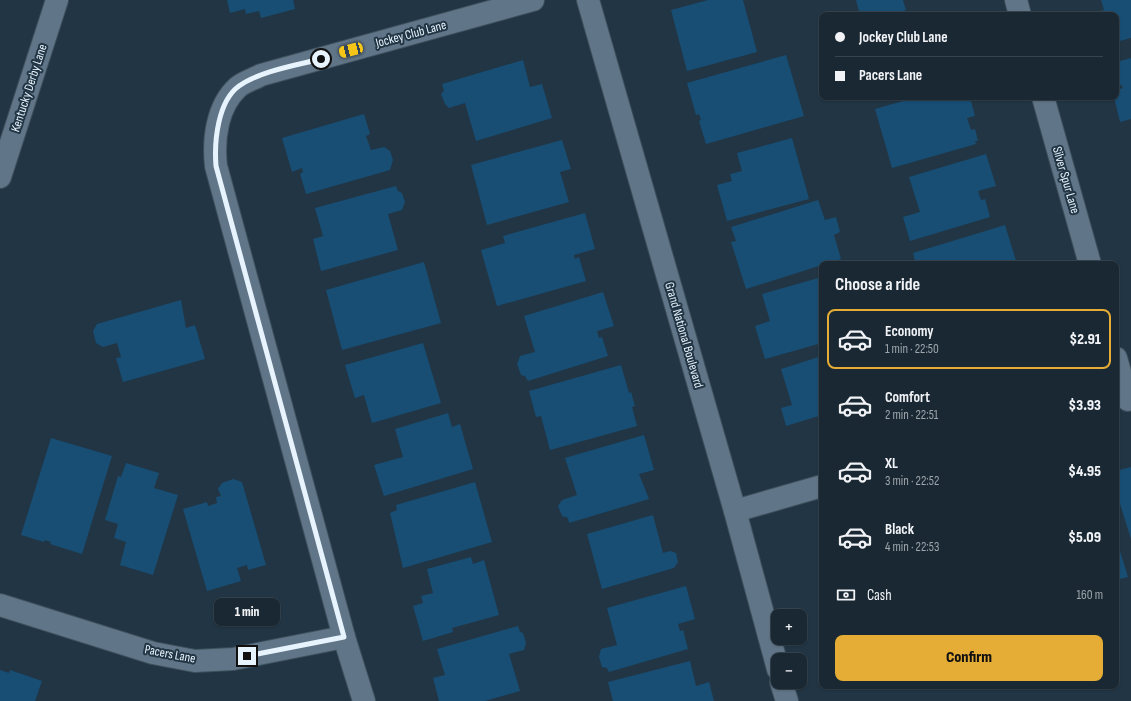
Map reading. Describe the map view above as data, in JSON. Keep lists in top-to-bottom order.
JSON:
{
  "streets": {
    "street": [
      "Jockey Club Lane",
      "Kentucky Derby Lane",
      "Silver Spur Lane",
      "Grand National Boulevard",
      "Pacers Lane"
    ]
  },
  "crossings": [
    ["Jockey Club Lane", "Pacers Lane"]
  ],
  "page": {
    "banner": ["Jockey Club Lane", "Pacers Lane"],
    "heading": "Choose a ride",
    "list": [
      {
        "name": "Economy",
        "note": "1 min · 22:50",
        "value": "$2.91"
      },
      {
        "name": "Comfort",
        "note": "2 min · 22:51",
        "value": "$3.93"
      },
      {
        "name": "XL",
        "note": "3 min · 22:52",
        "value": "$4.95"
      },
      {
        "name": "Black",
        "note": "4 min · 22:53",
        "value": "$5.09"
      }
    ],
    "pay": ["Cash", "160 m"],
    "bubble": "1 min",
    "map_buttons": ["+", "−"],
    "buttons": "Confirm"
  }
}
